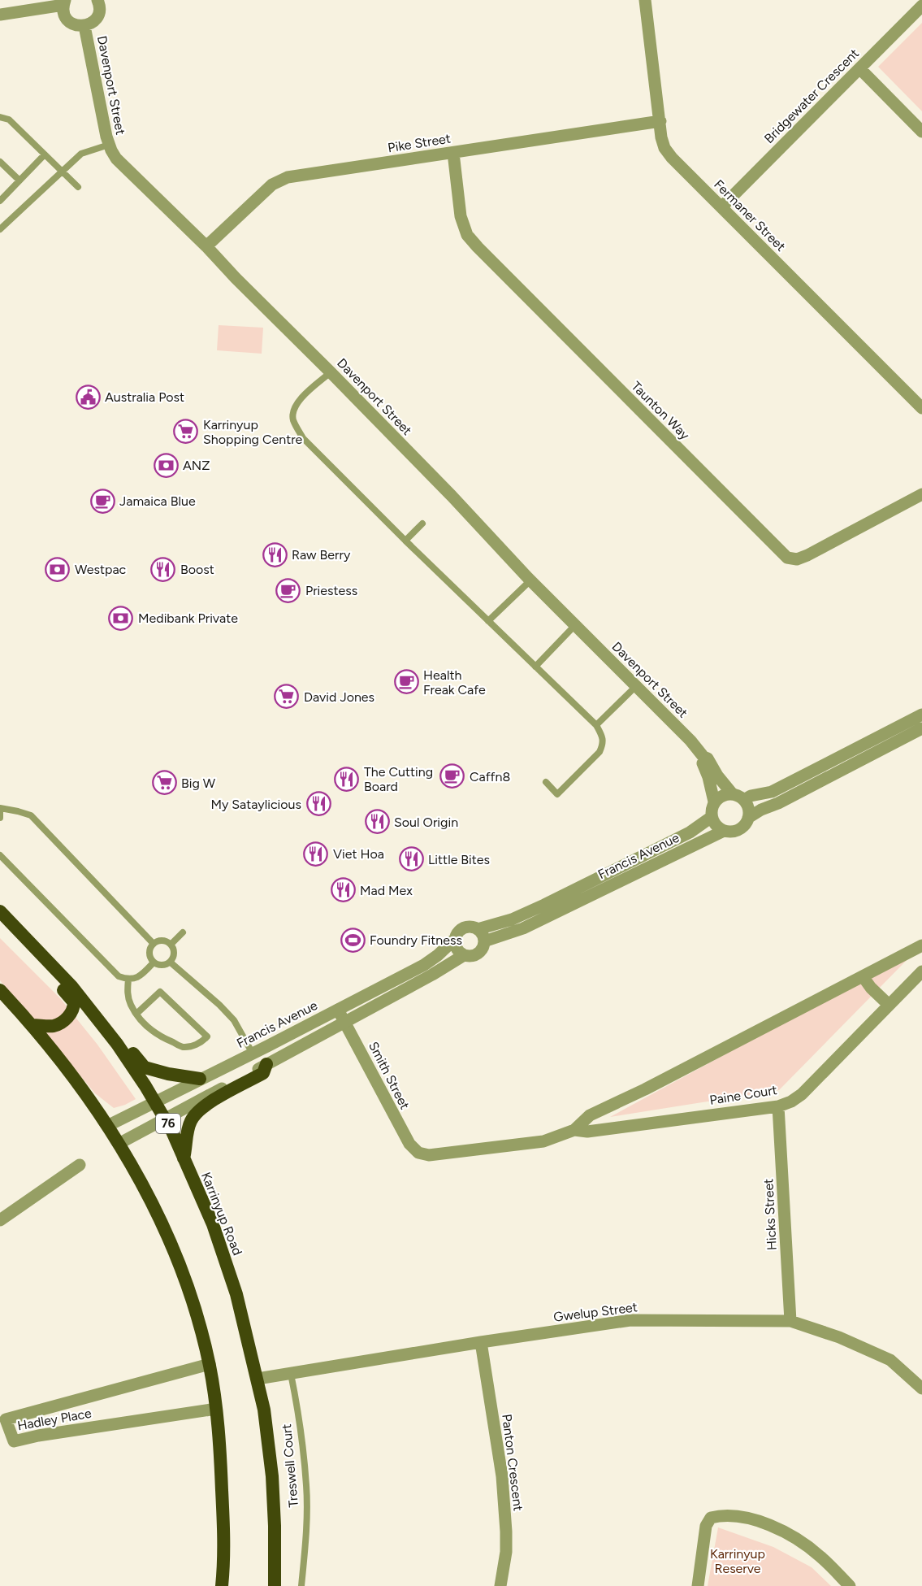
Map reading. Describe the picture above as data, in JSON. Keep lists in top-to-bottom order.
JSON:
{
  "streets": {
    "highway": ["76", "Karrinyup Road"],
    "street": [
      "Davenport Street",
      "Bridgewater Crescent",
      "Pike Street",
      "Fermaner Street",
      "Taunton Way",
      "Francis Avenue",
      "Smith Street",
      "Paine Court",
      "Hicks Street",
      "Gwelup Street",
      "Hadley Place",
      "Panton Crescent"
    ],
    "lane": ["Treswell Court"]
  },
  "crossings": [
    ["Davenport Street", "Pike Street"],
    ["Davenport Street", "Francis Avenue"],
    ["Bridgewater Crescent", "Fermaner Street"],
    ["Pike Street", "Fermaner Street"],
    ["Pike Street", "Taunton Way"],
    ["Francis Avenue", "Smith Street"],
    ["Francis Avenue", "Karrinyup Road"],
    ["Smith Street", "Paine Court"],
    ["Paine Court", "Hicks Street"],
    ["Karrinyup Road", "Gwelup Street"],
    ["Hicks Street", "Gwelup Street"],
    ["Gwelup Street", "Panton Crescent"],
    ["Gwelup Street", "Treswell Court"]
  ],
  "parks": ["Karrinyup Reserve"],
  "places": {
    "public building": ["Australia Post"],
    "supermarket": ["Karrinyup Shopping Centre", "David Jones", "Big W"],
    "bank": ["ANZ", "Westpac", "Medibank Private"],
    "cafe": [
      "Jamaica Blue",
      "Priestess",
      "Health Freak Cafe",
      "Caffn8"
    ],
    "restaurant": [
      "Raw Berry",
      "Boost",
      "The Cutting Board",
      "My Sataylicious",
      "Soul Origin",
      "Viet Hoa",
      "Little Bites",
      "Mad Mex"
    ],
    "sports": ["Foundry Fitness"]
  }
}
